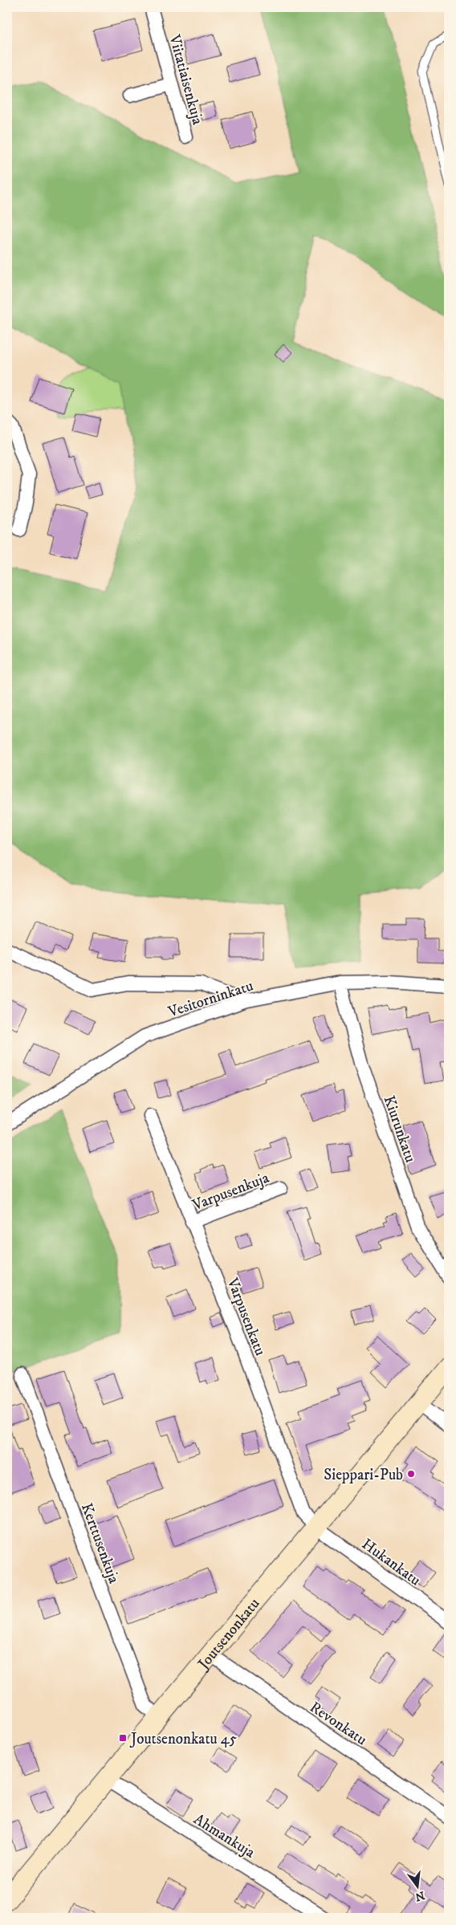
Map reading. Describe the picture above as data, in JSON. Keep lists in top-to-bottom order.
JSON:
{
  "streets": {
    "main road": ["Joutsenonkatu"],
    "street": [
      "Viitatiaisenkuja",
      "Vesitorninkatu",
      "Kiurunkatu",
      "Varpusenkuja",
      "Varpusenkatu",
      "Kerttusenkuja",
      "Hukankatu",
      "Revonkatu",
      "Ahmankuja"
    ]
  },
  "crossings": [
    ["Vesitorninkatu", "Kiurunkatu"],
    ["Varpusenkuja", "Varpusenkatu"],
    ["Varpusenkatu", "Hukankatu"],
    ["Varpusenkatu", "Joutsenonkatu"],
    ["Kerttusenkuja", "Joutsenonkatu"],
    ["Hukankatu", "Joutsenonkatu"],
    ["Joutsenonkatu", "Revonkatu"],
    ["Joutsenonkatu", "Ahmankuja"]
  ],
  "places": {
    "other": ["Sieppari-Pub"],
    "transit": ["Joutsenonkatu 45"]
  },
  "north": "bottom"
}
